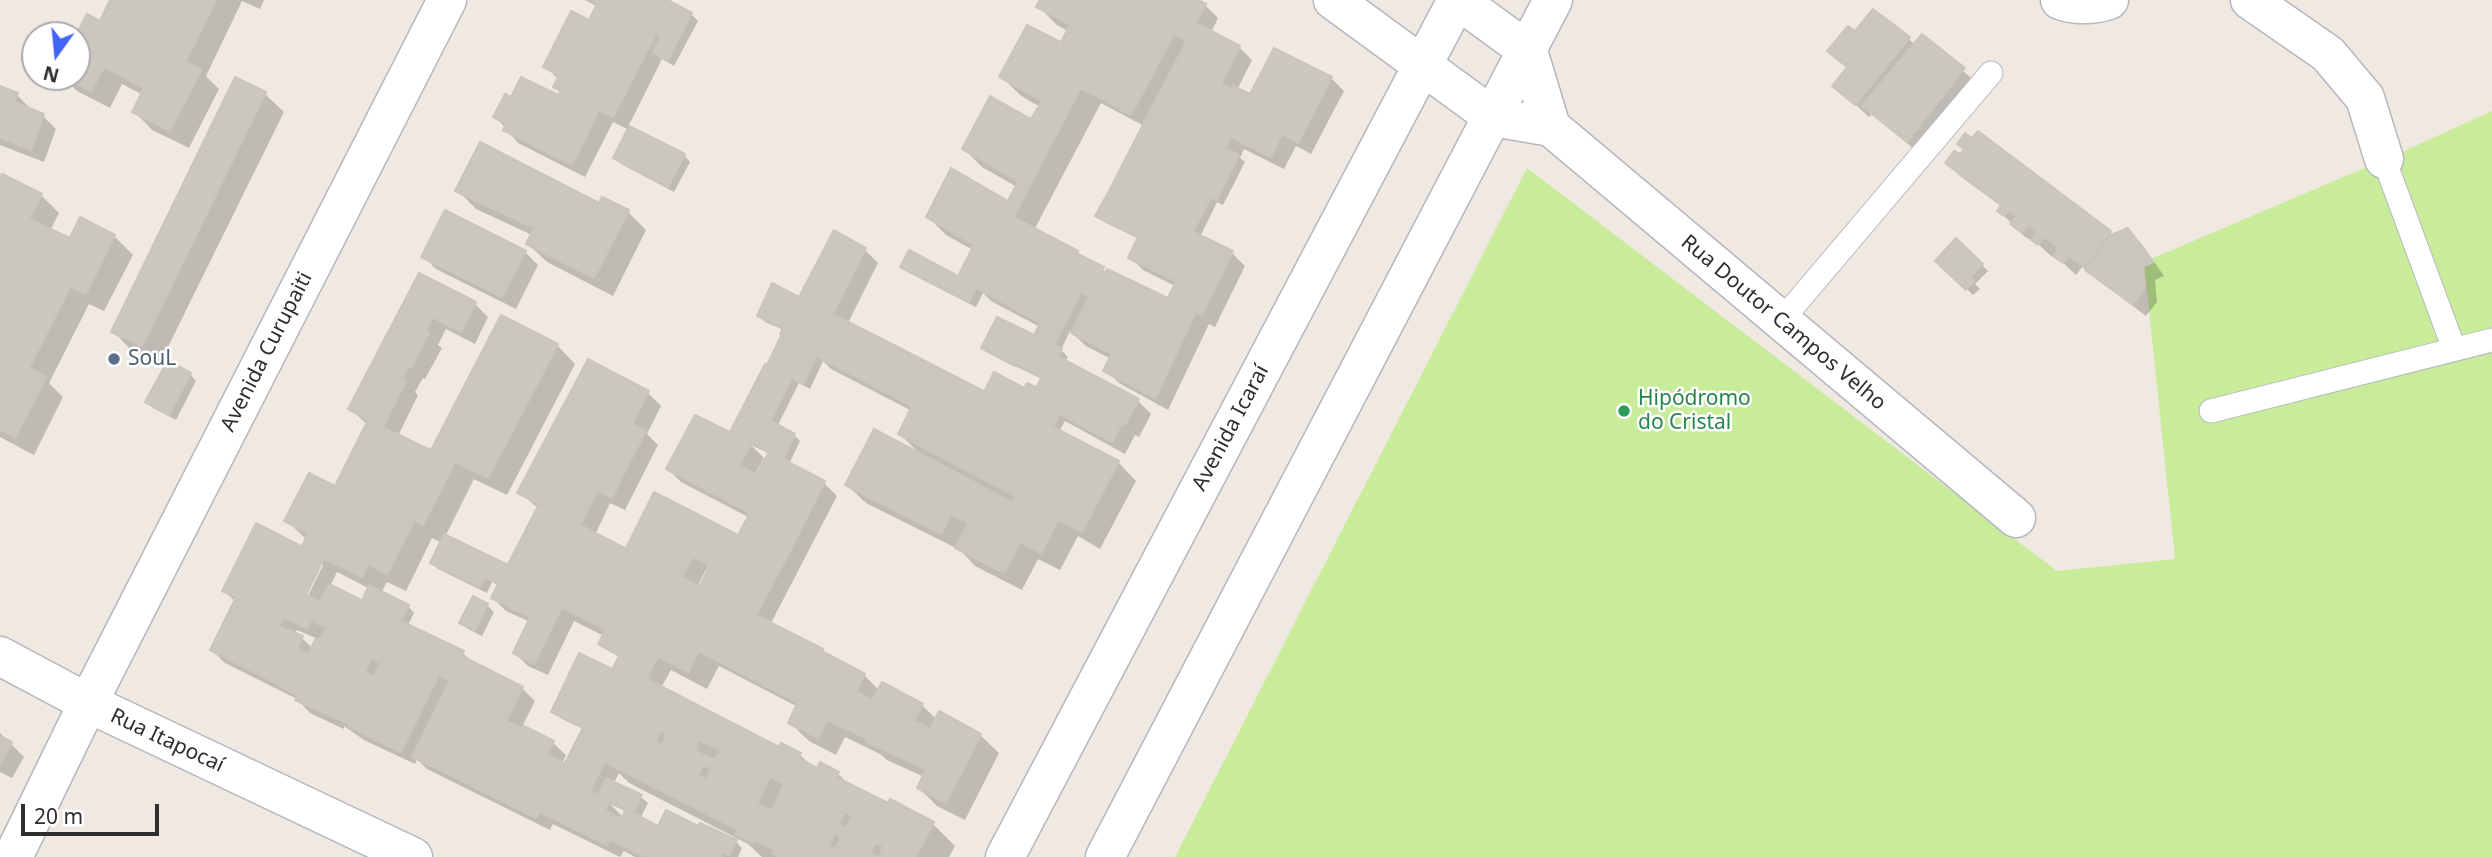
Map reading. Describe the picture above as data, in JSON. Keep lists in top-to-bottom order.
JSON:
{
  "streets": {
    "street": [
      "Rua Doutor Campos Velho",
      "Avenida Curupaiti",
      "Avenida Icaraí",
      "Rua Itapocaí"
    ]
  },
  "crossings": [
    ["Avenida Curupaiti", "Rua Itapocaí"]
  ],
  "places": ["SouL", "Hipódromo do Cristal"],
  "scale_bar": "20 m",
  "north": "bottom"
}
